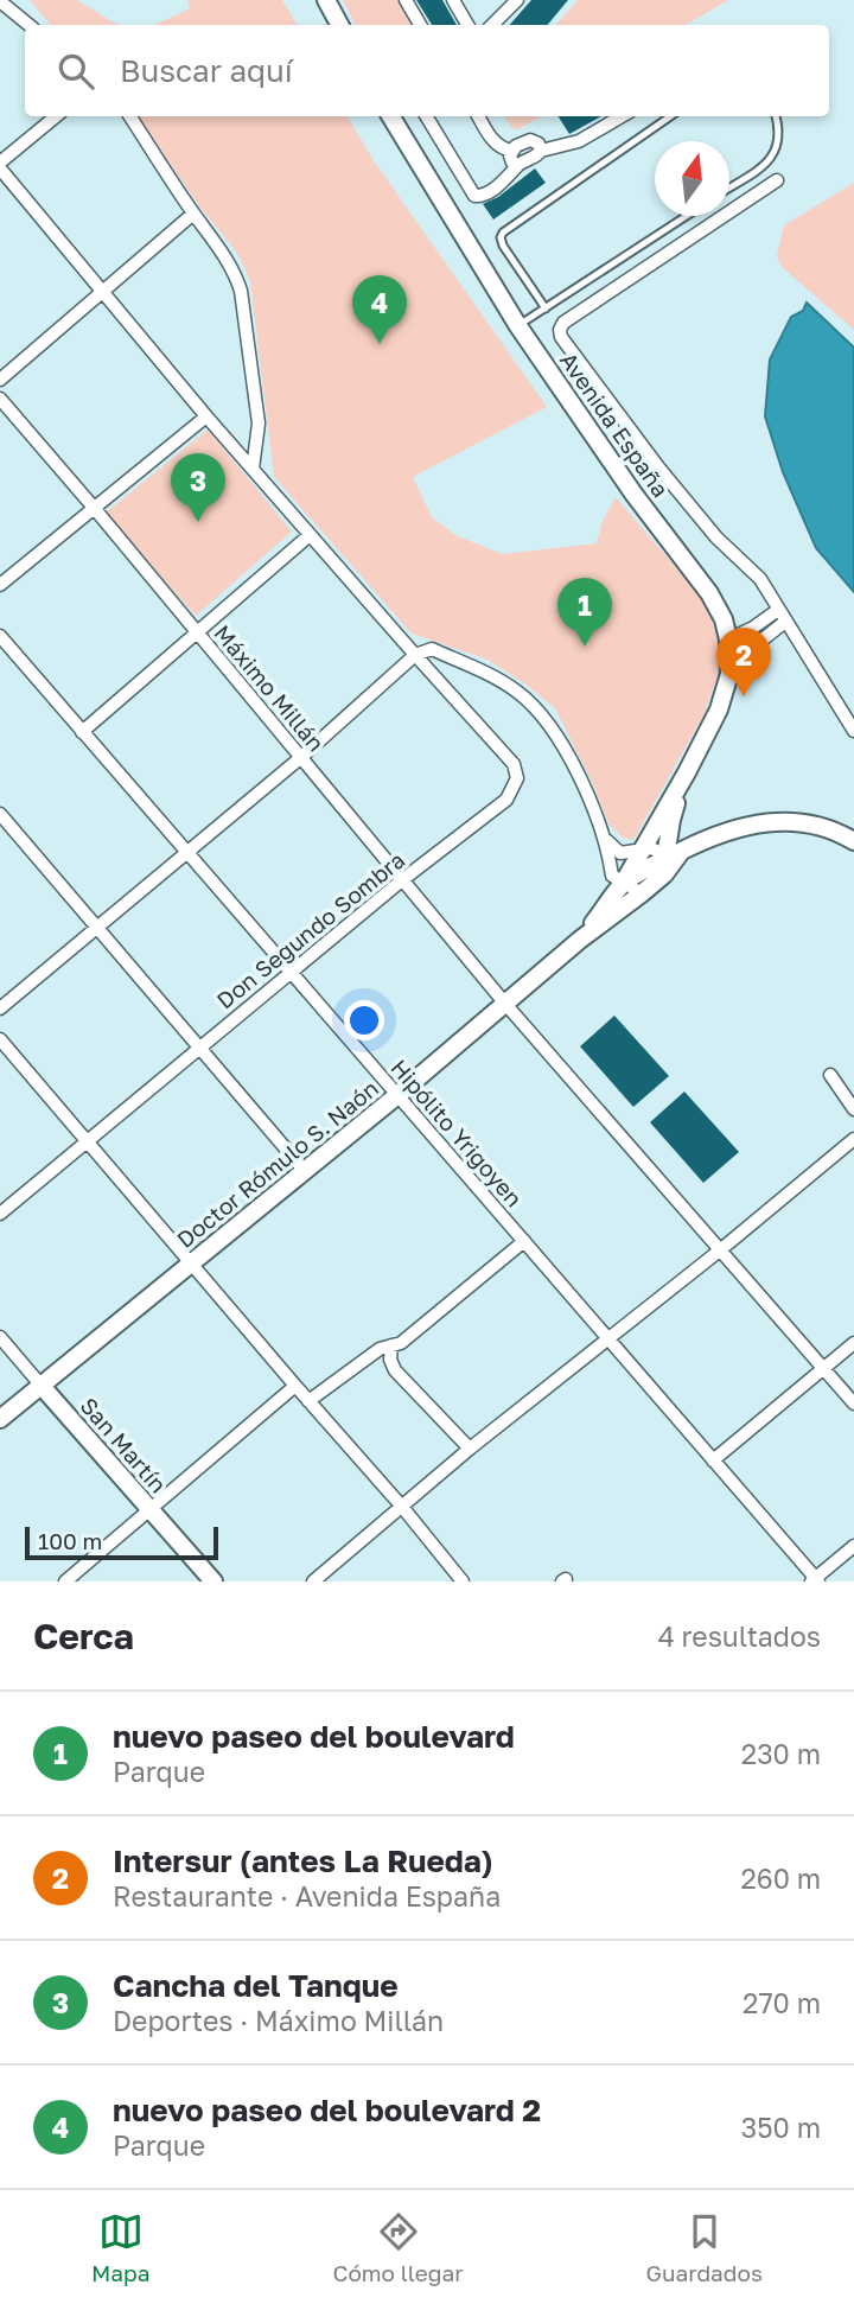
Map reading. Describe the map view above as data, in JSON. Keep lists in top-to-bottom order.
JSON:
{
  "streets": {
    "main road": ["Avenida España", "Doctor Rómulo S. Naón", "San Martín"],
    "street": ["Máximo Millán", "Don Segundo Sombra", "Hipólito Yrigoyen"]
  },
  "crossings": [
    ["Avenida España", "Doctor Rómulo S. Naón"],
    ["Máximo Millán", "Don Segundo Sombra"],
    ["Máximo Millán", "Doctor Rómulo S. Naón"],
    ["Don Segundo Sombra", "Hipólito Yrigoyen"],
    ["Hipólito Yrigoyen", "Doctor Rómulo S. Naón"],
    ["Doctor Rómulo S. Naón", "San Martín"]
  ],
  "scale_bar": "100 m",
  "north": "top",
  "page": {
    "search": "Buscar aquí",
    "pins": [
      "4",
      "3",
      "1",
      "2"
    ],
    "scale": "100 m",
    "heading": ["Cerca", "4 resultados"],
    "list": [
      {
        "mark": "1",
        "name": "nuevo paseo del boulevard",
        "note": "Parque",
        "value": "230 m"
      },
      {
        "mark": "2",
        "name": "Intersur (antes La Rueda)",
        "note": "Restaurante · Avenida España",
        "value": "260 m"
      },
      {
        "mark": "3",
        "name": "Cancha del Tanque",
        "note": "Deportes · Máximo Millán",
        "value": "270 m"
      },
      {
        "mark": "4",
        "name": "nuevo paseo del boulevard 2",
        "note": "Parque",
        "value": "350 m"
      }
    ],
    "nav": ["Mapa", "Cómo llegar", "Guardados"]
  }
}
